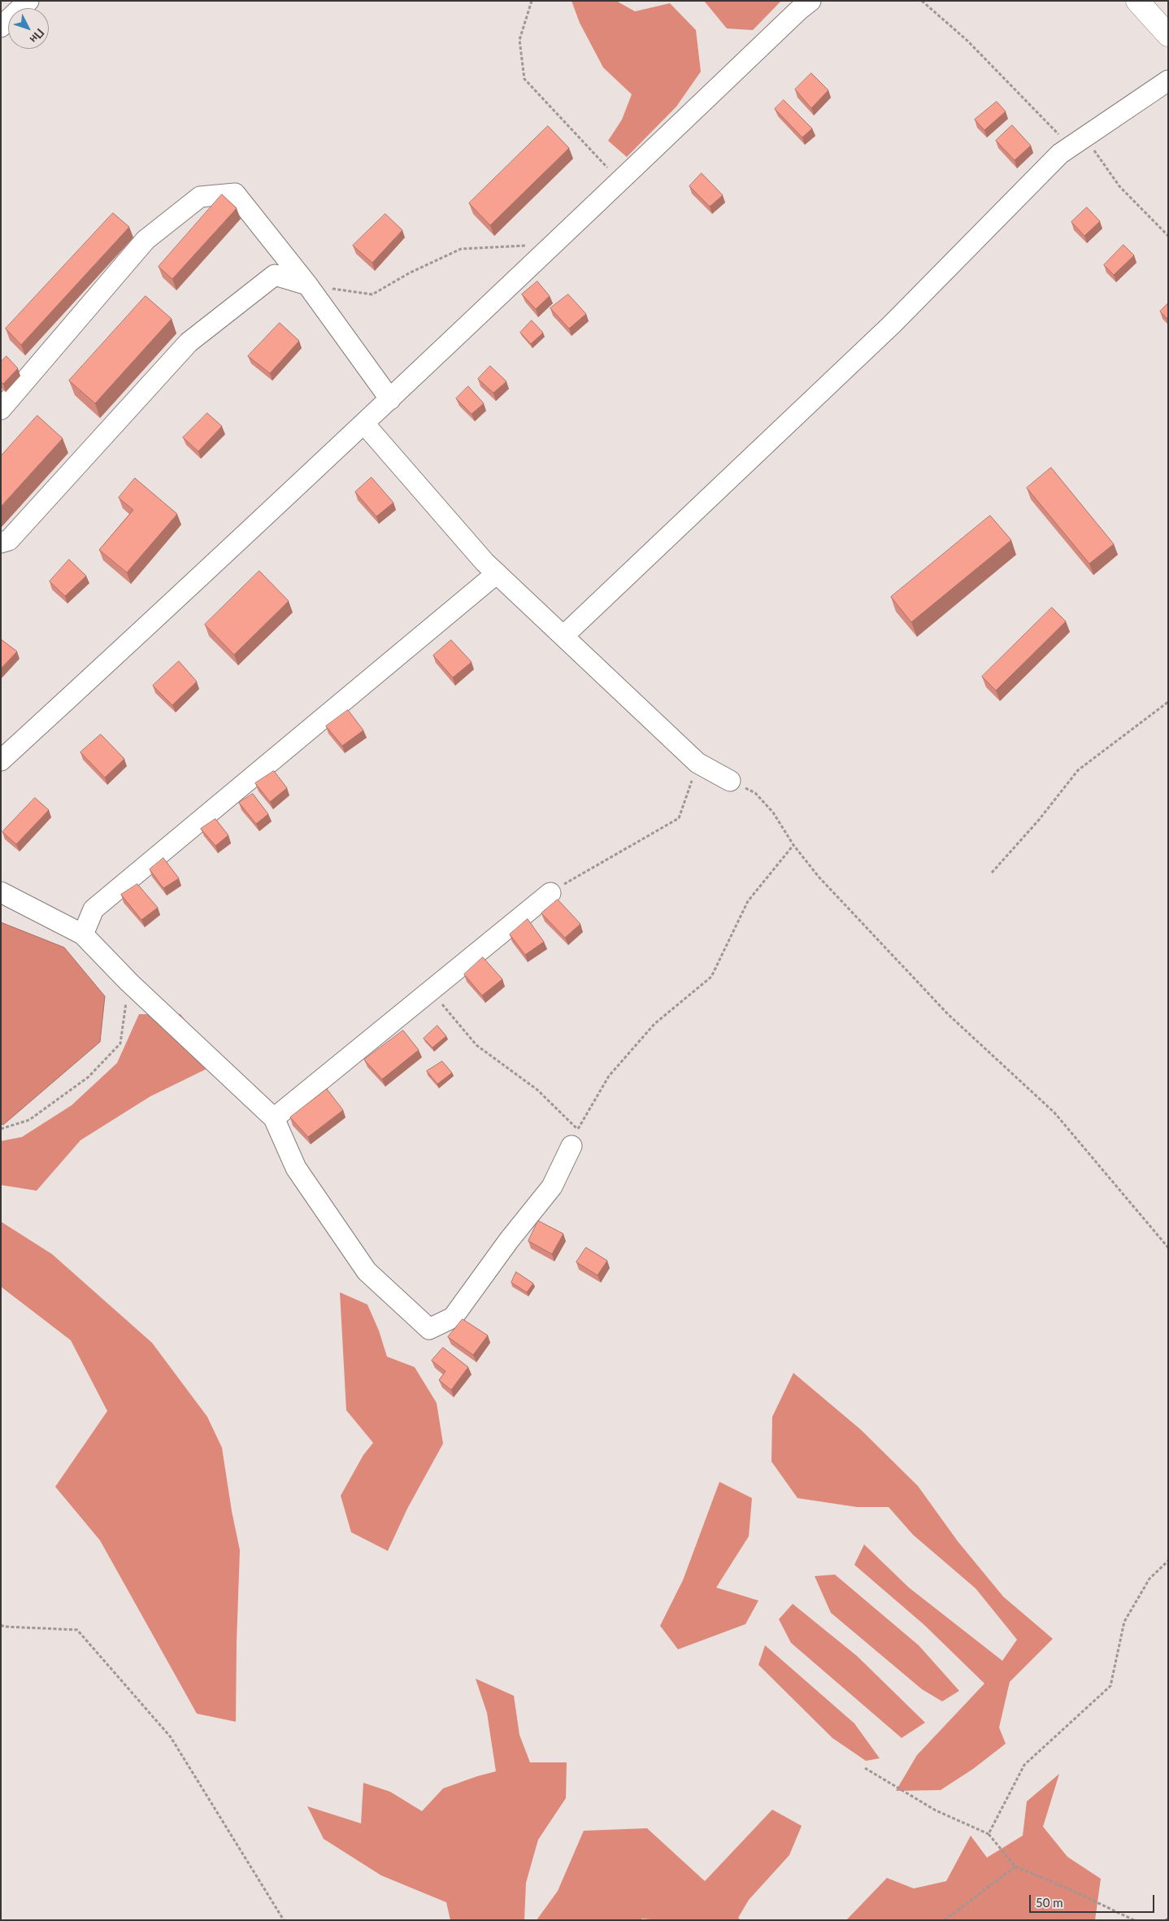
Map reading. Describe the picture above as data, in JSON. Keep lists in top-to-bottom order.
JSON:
{
  "scale_bar": "50 m",
  "north": "bottom right"
}
